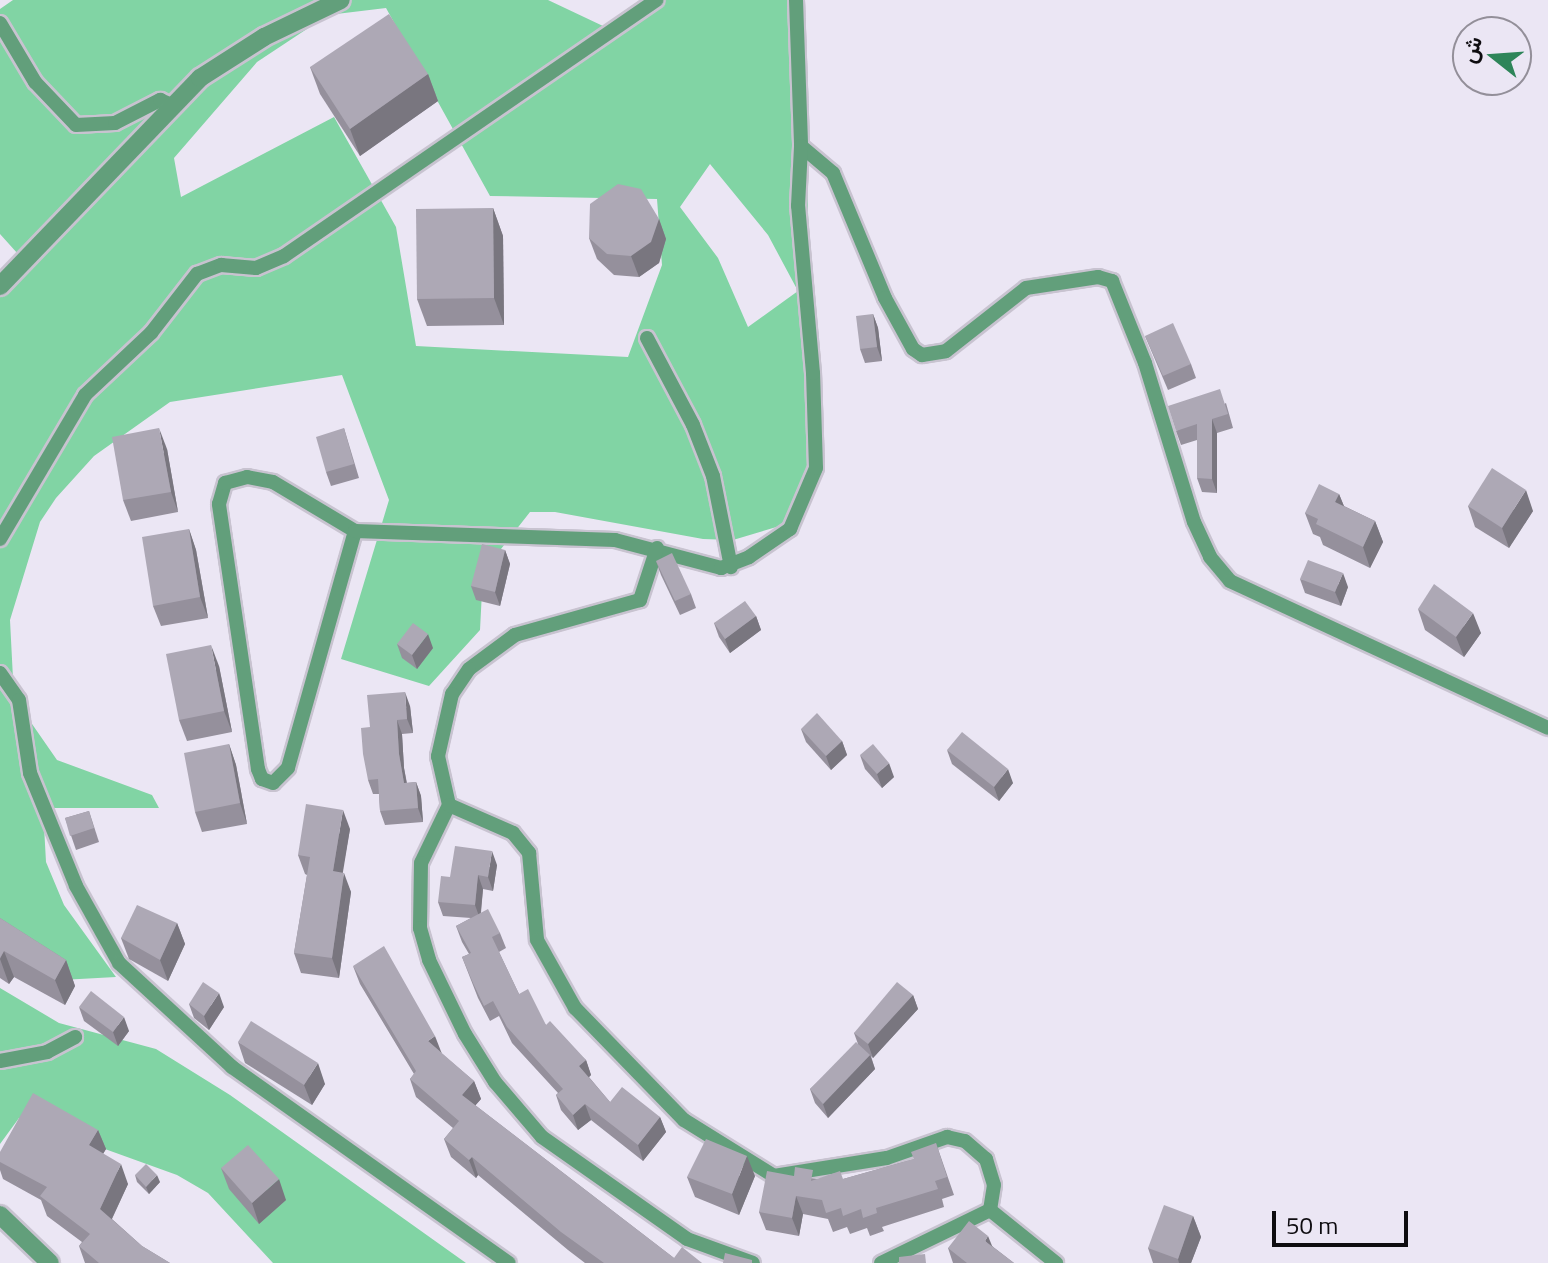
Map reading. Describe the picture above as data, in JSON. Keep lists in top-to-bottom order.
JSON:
{
  "scale_bar": "50 m",
  "north": "left"
}
